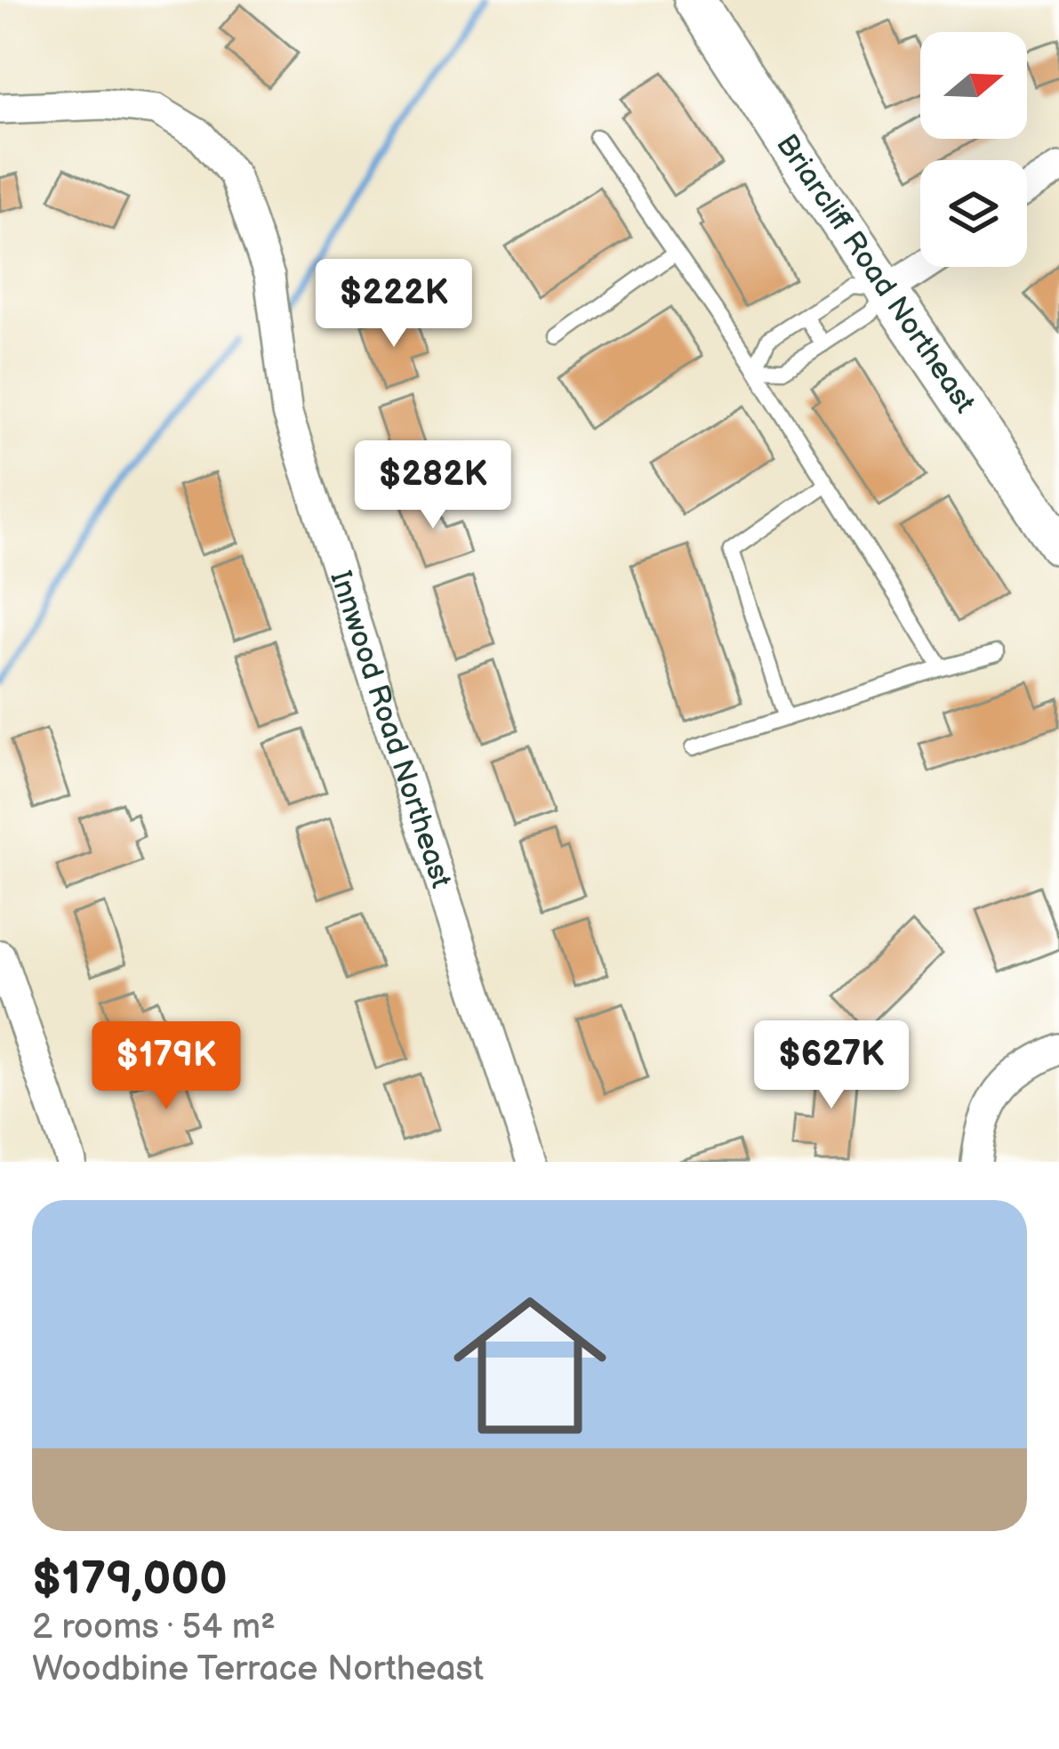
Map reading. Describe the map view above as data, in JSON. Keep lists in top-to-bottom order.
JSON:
{
  "streets": {
    "main road": ["Briarcliff Road Northeast"],
    "street": ["Innwood Road Northeast"]
  },
  "north": "right",
  "page": {
    "price": [
      "$222K",
      "$282K",
      "$627K",
      "$179K"
    ],
    "list": [
      {
        "name": "$179,000",
        "note": "2 rooms · 54 m² · Woodbine Terrace Northeast"
      }
    ]
  }
}
